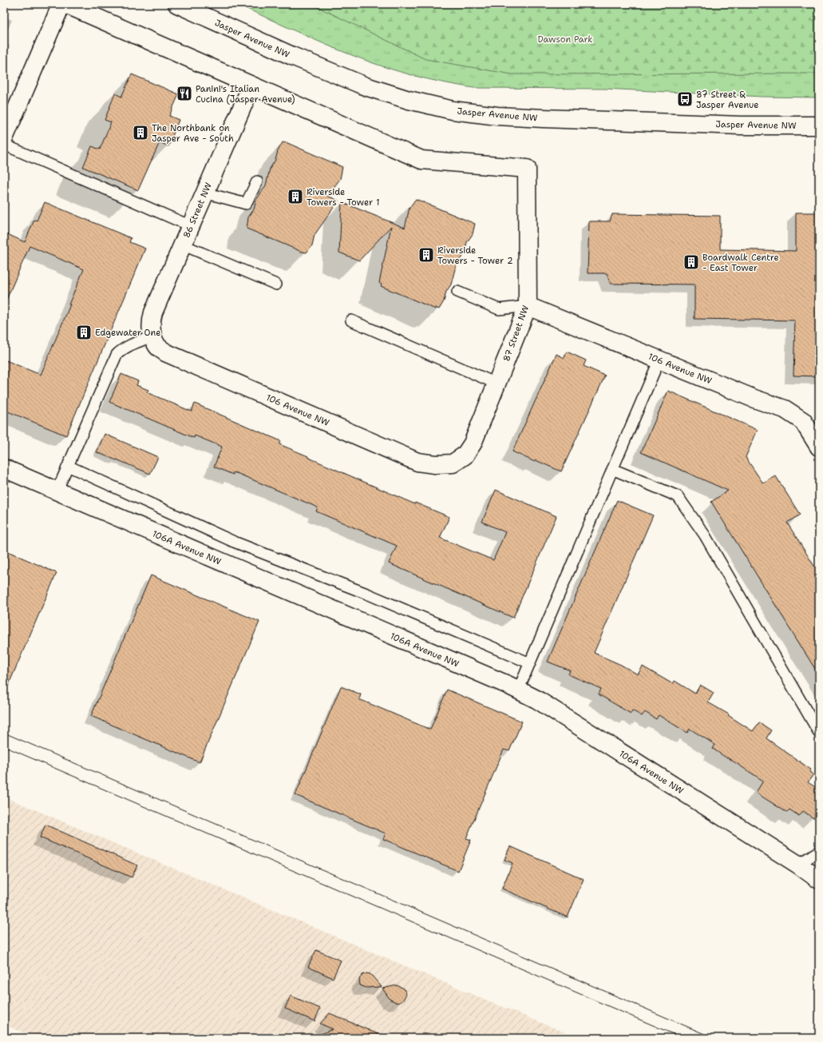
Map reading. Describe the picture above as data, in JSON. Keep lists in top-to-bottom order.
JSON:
{
  "streets": {
    "street": [
      "Jasper Avenue NW",
      "86 Street NW",
      "87 Street NW",
      "106 Avenue NW",
      "106A Avenue NW"
    ]
  },
  "crossings": [
    ["86 Street NW", "87 Street NW"],
    ["86 Street NW", "106 Avenue NW"],
    ["87 Street NW", "106 Avenue NW"]
  ],
  "parks": ["Dawson Park"],
  "places": {
    "restaurant": ["Panini's Italian Cucina (Jasper Avenue)"],
    "bus stop": ["87 Street & Jasper Avenue"],
    "building": [
      "The Northbank on Jasper Ave - South",
      "Riverside Towers - Tower 1",
      "Riverside Towers - Tower 2",
      "Boardwalk Centre - East Tower",
      "Edgewater One"
    ]
  }
}
